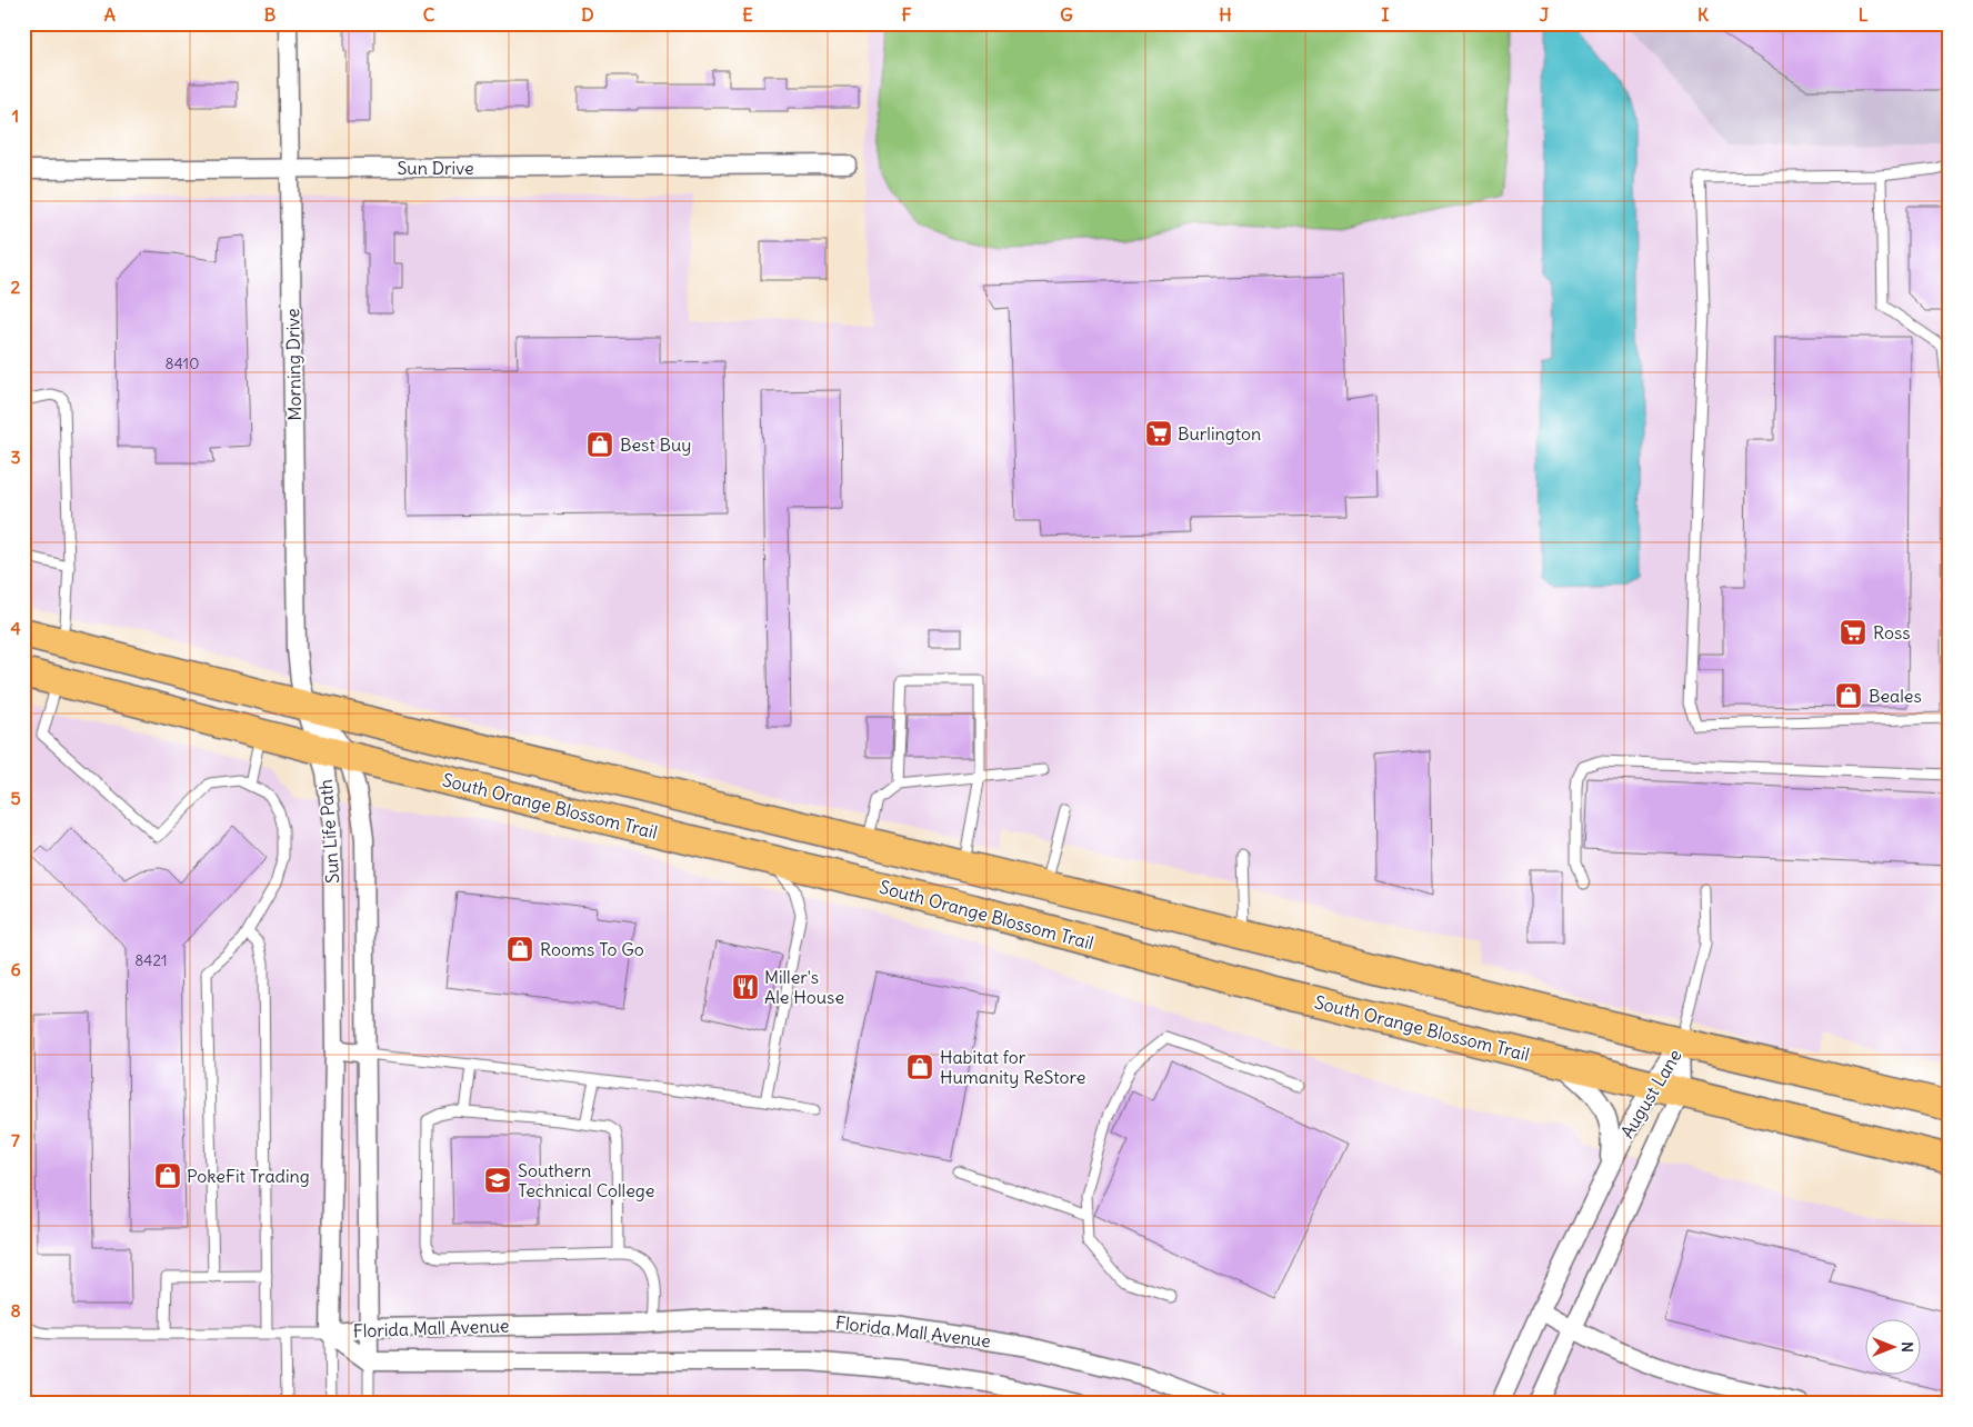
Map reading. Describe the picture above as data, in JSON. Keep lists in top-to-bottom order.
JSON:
{
  "streets": {
    "main road": ["South Orange Blossom Trail"],
    "street": [
      "Sun Drive",
      "Morning Drive",
      "Sun Life Path",
      "August Lane",
      "Florida Mall Avenue"
    ]
  },
  "crossings": [
    ["Sun Drive", "Morning Drive"],
    ["Morning Drive", "Sun Life Path"],
    ["South Orange Blossom Trail", "Sun Life Path"],
    ["South Orange Blossom Trail", "August Lane"],
    ["Sun Life Path", "Florida Mall Avenue"]
  ],
  "places": {
    "supermarket": ["Burlington", "Ross"],
    "shop": [
      "Best Buy",
      "Beales",
      "Rooms To Go",
      "Habitat for Humanity ReStore",
      "PokeFit Trading"
    ],
    "restaurant": ["Miller's Ale House"],
    "school or university": ["Southern Technical College"]
  },
  "house_numbers": ["8410", "8421"],
  "north": "right",
  "grid": {
    "columns": [
      "A",
      "B",
      "C",
      "D",
      "E",
      "F",
      "G",
      "H",
      "I",
      "J",
      "K",
      "L"
    ],
    "rows": [
      "1",
      "2",
      "3",
      "4",
      "5",
      "6",
      "7",
      "8"
    ]
  }
}
